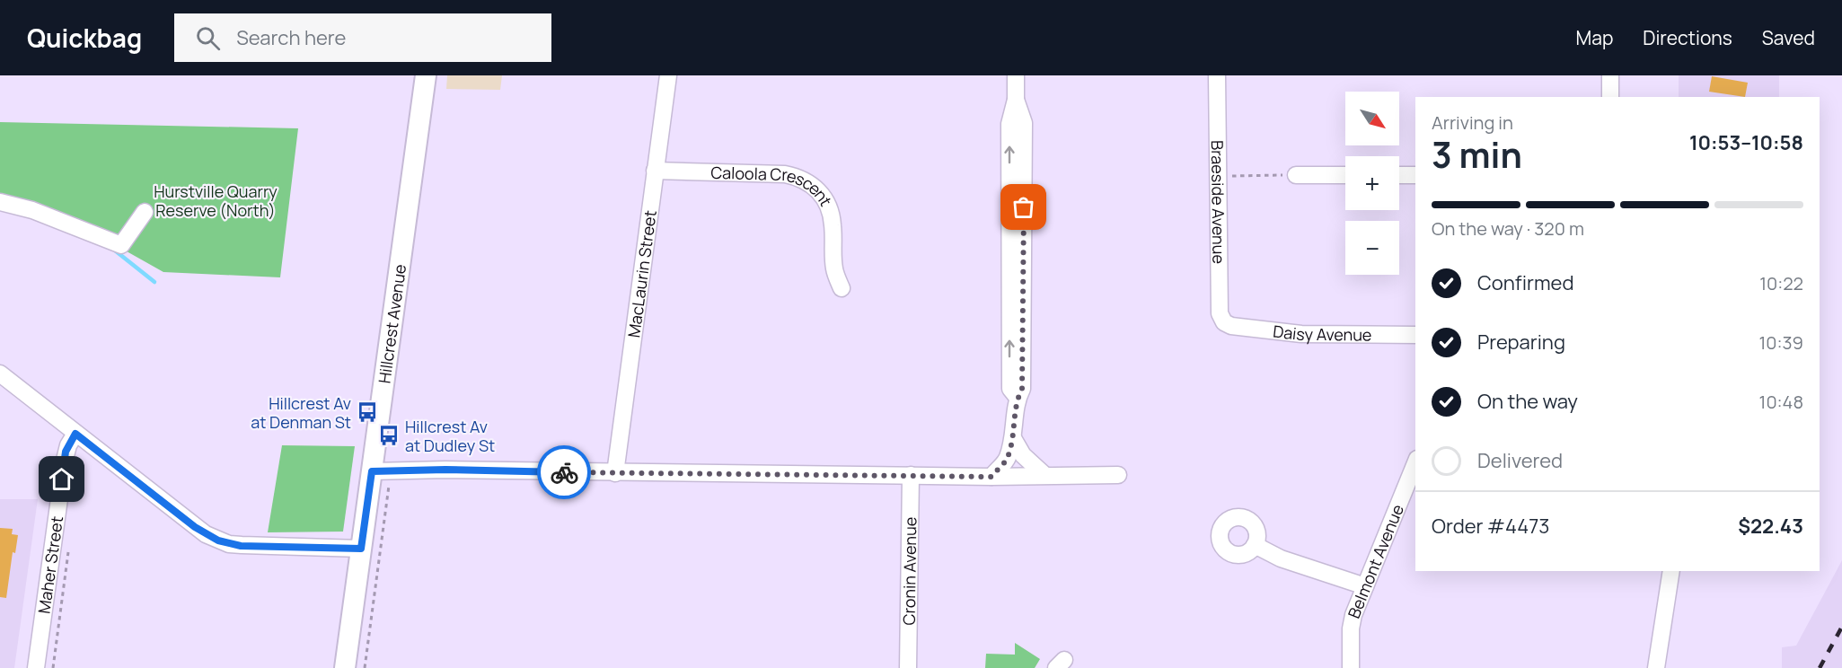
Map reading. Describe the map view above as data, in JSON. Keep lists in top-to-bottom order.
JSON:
{
  "streets": {
    "main road": ["Hillcrest Avenue"],
    "street": [
      "Caloola Crescent",
      "Braeside Avenue",
      "MacLaurin Street",
      "Daisy Avenue",
      "Belmont Avenue",
      "Maher Street",
      "Cronin Avenue"
    ]
  },
  "crossings": [
    ["Caloola Crescent", "MacLaurin Street"],
    ["Braeside Avenue", "Daisy Avenue"]
  ],
  "parks": ["Hurstville Quarry Reserve (North)"],
  "places": {
    "bus stop": ["Hillcrest Av at Denman St", "Hillcrest Av at Dudley St"]
  },
  "north": "bottom right",
  "page": {
    "header": "Quickbag",
    "search": "Search here",
    "nav": ["Map", "Directions", "Saved"],
    "map_buttons": ["+", "−"],
    "heading": ["3 min", "Arriving in", "10:53–10:58"],
    "panel": ["Order #4473", "$22.43"],
    "bar": "On the way · 320 m",
    "list": [
      ["Confirmed", "10:22"],
      ["Preparing", "10:39"],
      ["On the way", "10:48"],
      "Delivered"
    ]
  }
}
